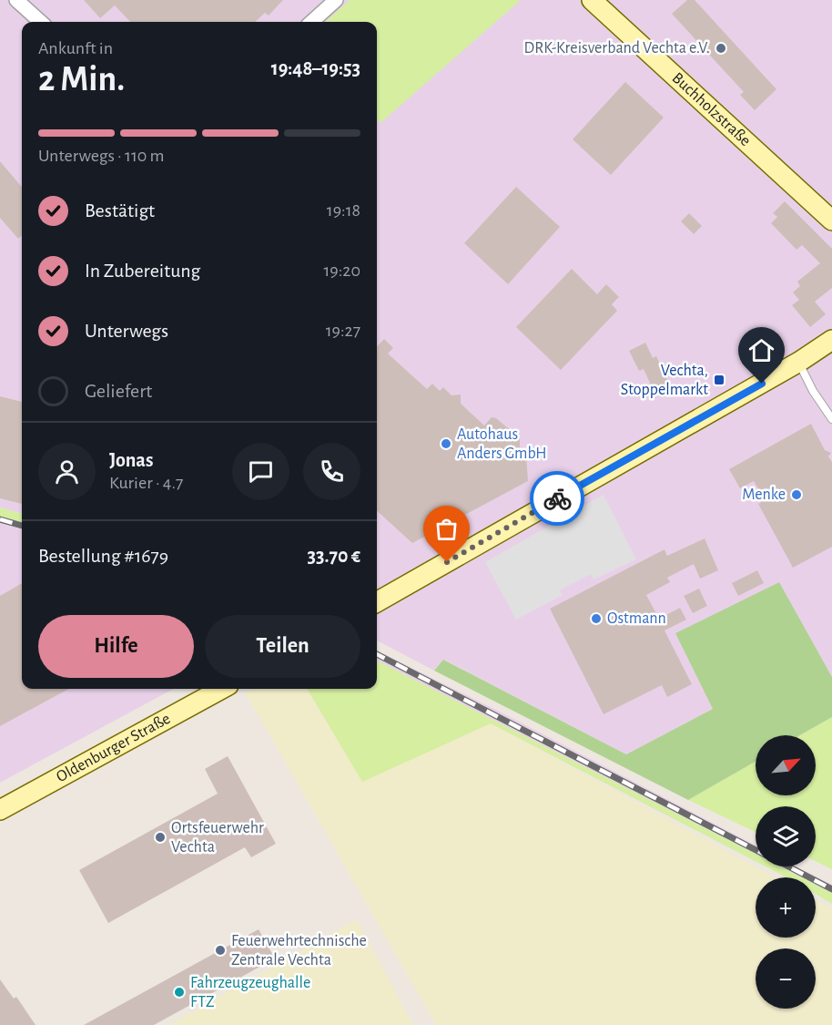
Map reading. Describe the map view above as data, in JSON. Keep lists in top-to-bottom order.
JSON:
{
  "streets": {
    "main road": ["Buchholzstraße", "Oldenburger Straße"]
  },
  "places": {
    "other": [
      "DRK-Kreisverband Vechta e.V.",
      "Autohaus Anders GmbH",
      "Menke",
      "Ostmann",
      "Ortsfeuerwehr Vechta",
      "Feuerwehrtechnische Zentrale Vechta",
      "Fahrzeugzeughalle FTZ"
    ],
    "transit": ["Vechta, Stoppelmarkt"]
  },
  "north": "top right",
  "page": {
    "heading": ["2 Min.", "Ankunft in", "19:48–19:53"],
    "panel": [
      "Jonas",
      "Kurier · 4.7",
      "Bestellung #1679",
      "33.70 €"
    ],
    "bar": "Unterwegs · 110 m",
    "list": [
      ["Bestätigt", "19:18"],
      ["In Zubereitung", "19:20"],
      ["Unterwegs", "19:27"],
      "Geliefert"
    ],
    "buttons": ["Hilfe", "Teilen"],
    "map_buttons": ["+", "−"]
  }
}
